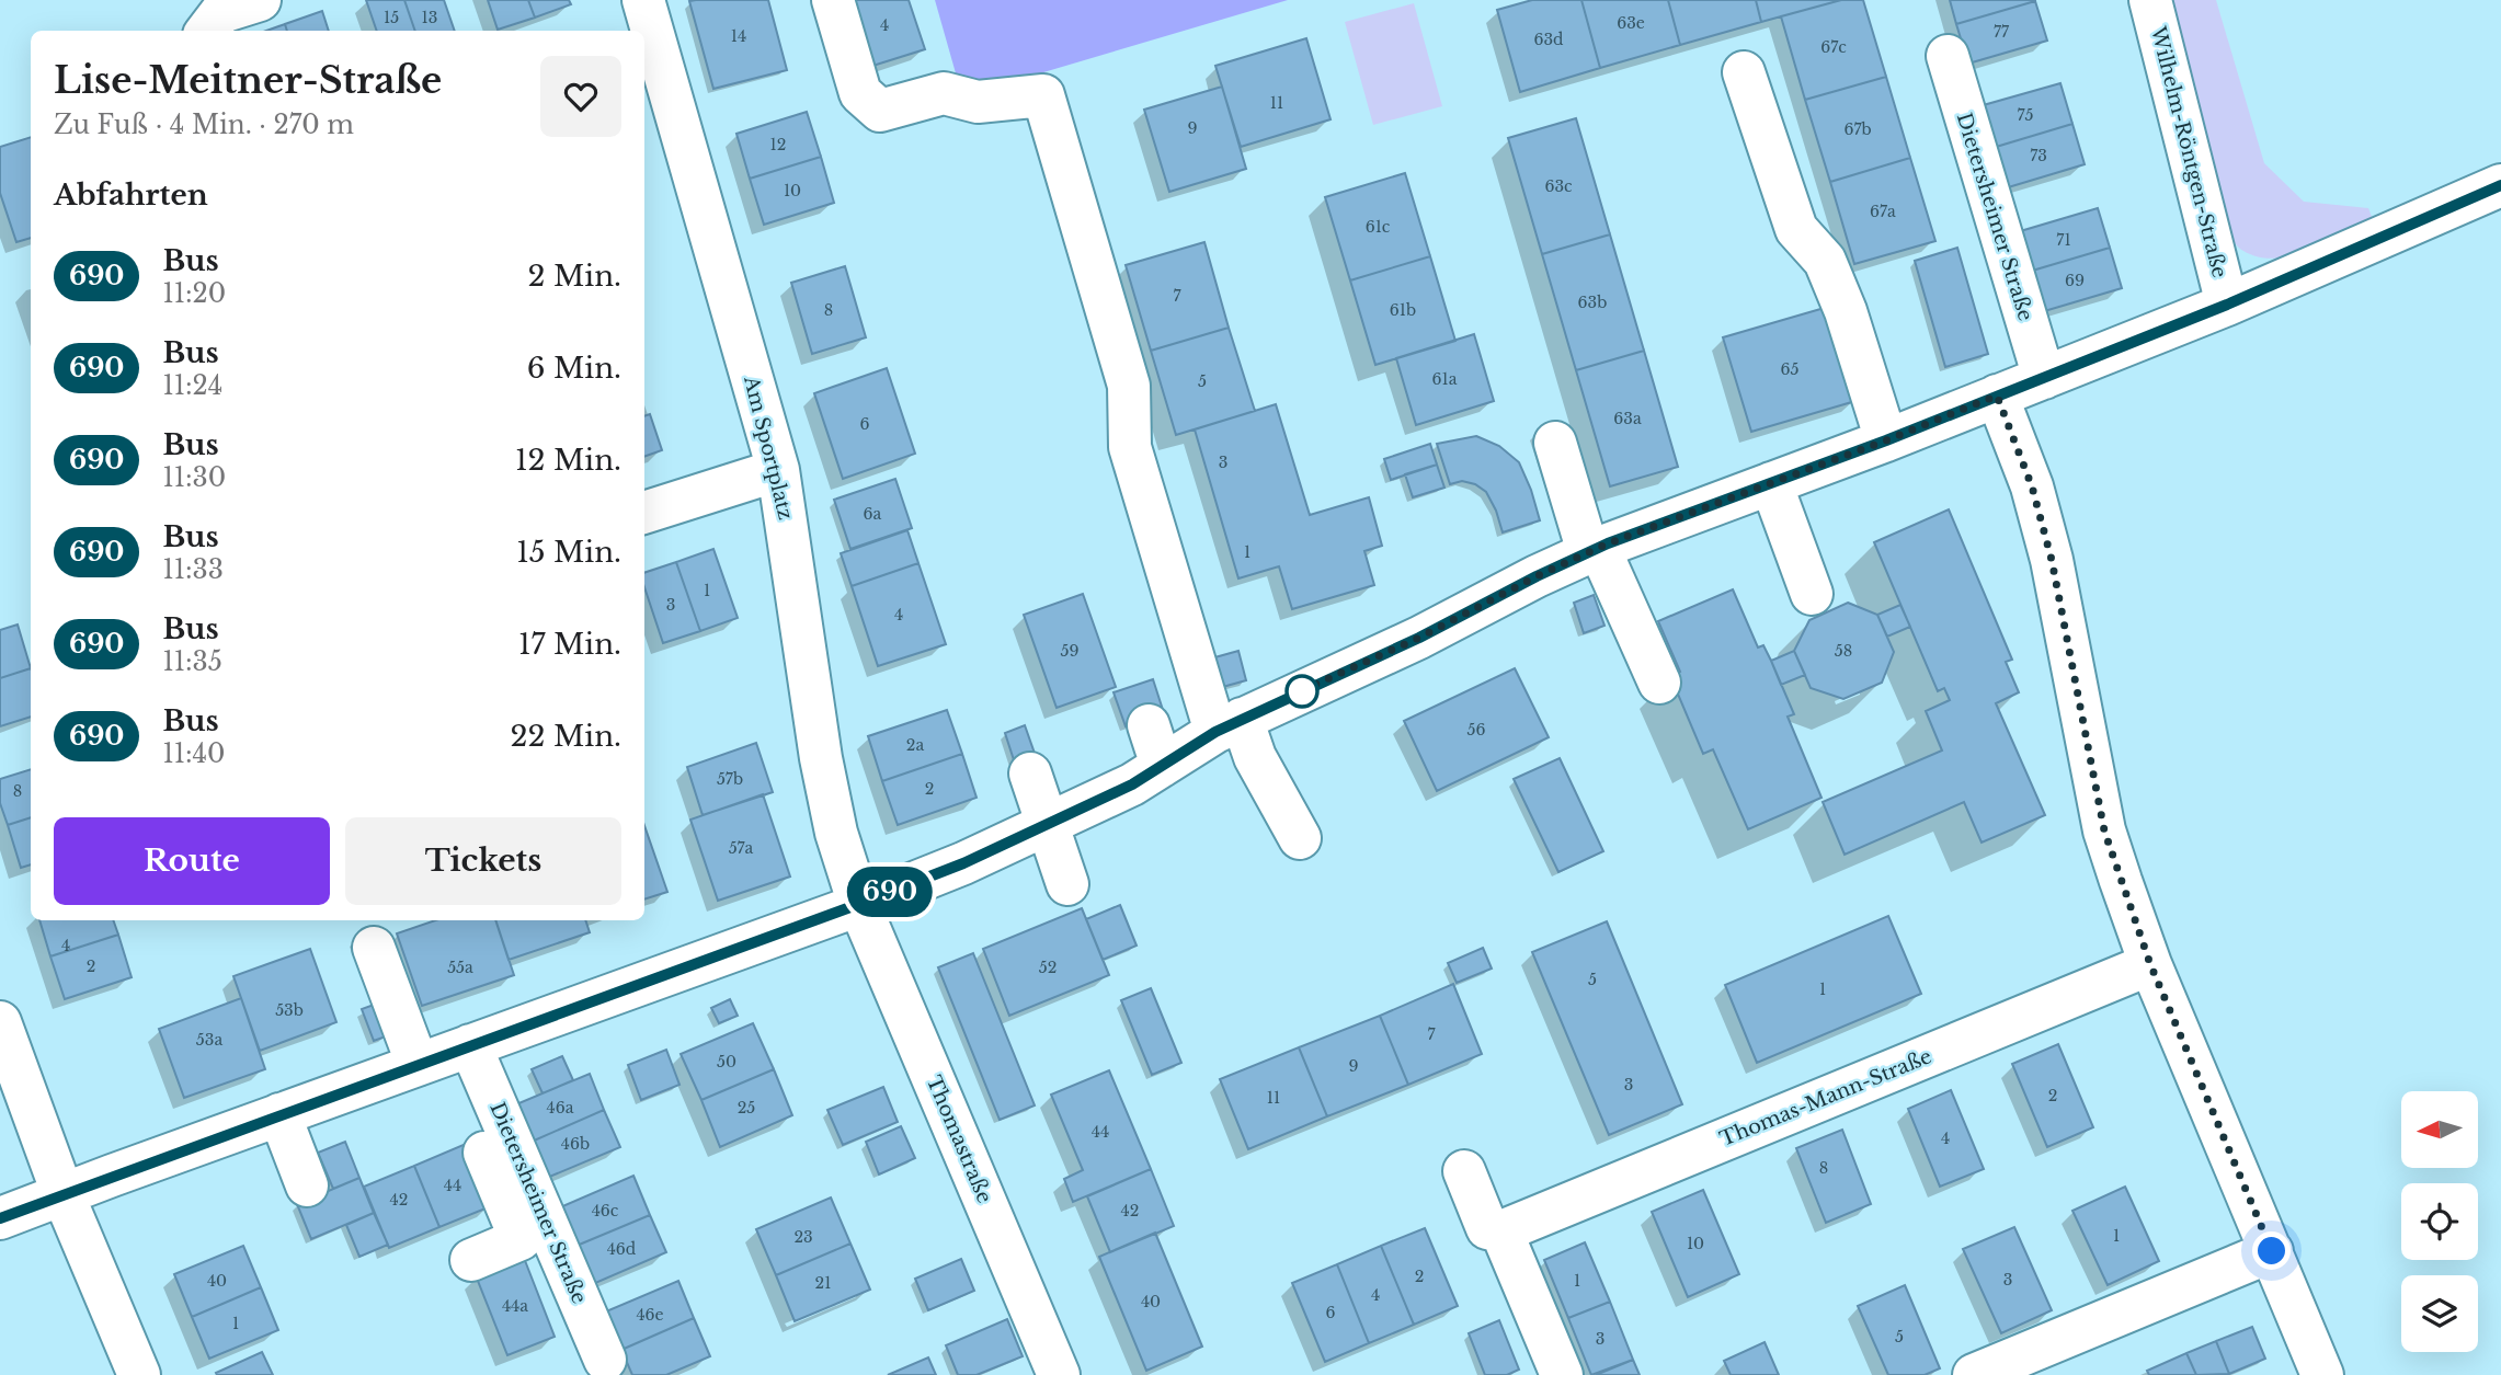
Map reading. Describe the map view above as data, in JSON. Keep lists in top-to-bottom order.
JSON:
{
  "streets": {
    "street": [
      "Wilhelm-Röntgen-Straße",
      "Dietersheimer Straße",
      "Am Sportplatz",
      "Thomas-Mann-Straße",
      "Thomastraße"
    ]
  },
  "crossings": [
    ["Am Sportplatz", "Thomastraße"]
  ],
  "lines": ["bus line 690"],
  "house_numbers": [
    "15",
    "13",
    "63e",
    "4",
    "77",
    "14",
    "63d",
    "67c",
    "11",
    "75",
    "9",
    "67b",
    "12",
    "73",
    "63c",
    "10",
    "67a",
    "61c",
    "71",
    "69",
    "7",
    "63b",
    "8",
    "61b",
    "65",
    "61a",
    "5",
    "63a",
    "6",
    "3",
    "6a",
    "1",
    "1",
    "3",
    "4",
    "59",
    "58",
    "56",
    "2a",
    "57b",
    "2",
    "8",
    "57a",
    "4",
    "2",
    "55a",
    "52",
    "5",
    "1",
    "53b",
    "7",
    "53a",
    "50",
    "9",
    "3",
    "2",
    "11",
    "46a",
    "25",
    "44",
    "4",
    "46b",
    "8",
    "44",
    "42",
    "46c",
    "42",
    "1",
    "23",
    "10",
    "46d",
    "2",
    "3",
    "40",
    "1",
    "21",
    "4",
    "40",
    "44a",
    "6",
    "46e",
    "1",
    "5",
    "3"
  ],
  "north": "left",
  "page": {
    "on_map": "690",
    "heading": [
      ["Lise-Meitner-Straße", "Zu Fuß · 4 Min. · 270 m"],
      "Abfahrten"
    ],
    "list": [
      {
        "mark": "690",
        "name": "Bus",
        "note": "11:20",
        "value": "2 Min."
      },
      {
        "mark": "690",
        "name": "Bus",
        "note": "11:24",
        "value": "6 Min."
      },
      {
        "mark": "690",
        "name": "Bus",
        "note": "11:30",
        "value": "12 Min."
      },
      {
        "mark": "690",
        "name": "Bus",
        "note": "11:33",
        "value": "15 Min."
      },
      {
        "mark": "690",
        "name": "Bus",
        "note": "11:35",
        "value": "17 Min."
      },
      {
        "mark": "690",
        "name": "Bus",
        "note": "11:40",
        "value": "22 Min."
      }
    ],
    "buttons": ["Route", "Tickets"]
  }
}
